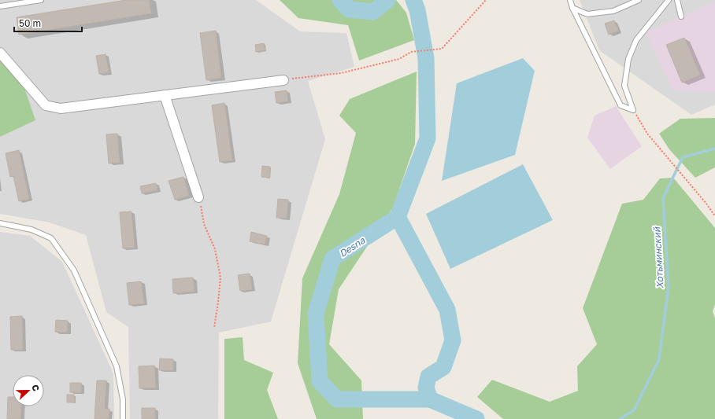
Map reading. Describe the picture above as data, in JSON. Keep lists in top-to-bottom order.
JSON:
{
  "water": ["Desna", "Хотьминский"],
  "scale_bar": "50 m",
  "north": "right"
}
